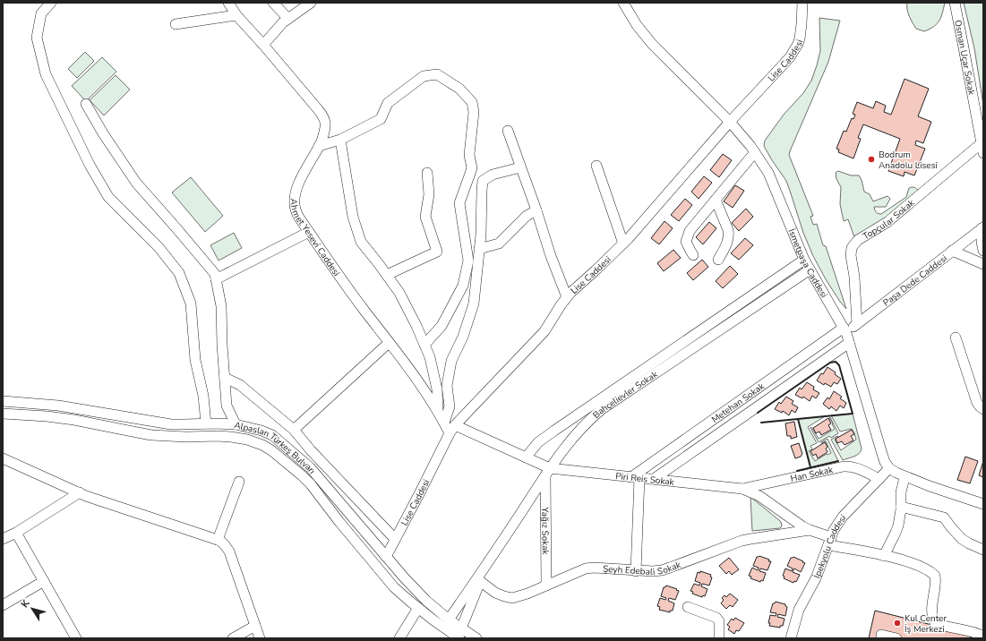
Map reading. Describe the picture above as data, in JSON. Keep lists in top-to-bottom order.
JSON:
{
  "streets": {
    "street": [
      "Osman Uçar Sokak",
      "Lise Caddesi",
      "Topçular Sokak",
      "Ahmet Yesevi Caddesi",
      "İsmetpaşa Caddesi",
      "Paşa Dede Caddesi",
      "Bahçelievler Sokak",
      "Metehan Sokak",
      "Alpaslan Türkeş Bulvarı",
      "Han Sokak",
      "Piri Reis Sokak",
      "Yağız Sokak",
      "İpekyolu Caddesi",
      "Şeyh Edebali Sokak"
    ]
  },
  "crossings": [
    ["Osman Uçar Sokak", "Topçular Sokak"],
    ["Lise Caddesi", "Ahmet Yesevi Caddesi"],
    ["Lise Caddesi", "İsmetpaşa Caddesi"],
    ["Lise Caddesi", "Alpaslan Türkeş Bulvarı"],
    ["Lise Caddesi", "Piri Reis Sokak"],
    ["Topçular Sokak", "Paşa Dede Caddesi"],
    ["Ahmet Yesevi Caddesi", "Piri Reis Sokak"],
    ["İsmetpaşa Caddesi", "Paşa Dede Caddesi"],
    ["İsmetpaşa Caddesi", "Bahçelievler Sokak"],
    ["İsmetpaşa Caddesi", "Metehan Sokak"],
    ["İsmetpaşa Caddesi", "İpekyolu Caddesi"],
    ["Paşa Dede Caddesi", "Metehan Sokak"],
    ["Bahçelievler Sokak", "Piri Reis Sokak"],
    ["Bahçelievler Sokak", "Yağız Sokak"],
    ["Metehan Sokak", "Piri Reis Sokak"],
    ["Han Sokak", "Piri Reis Sokak"],
    ["Han Sokak", "İpekyolu Caddesi"],
    ["Piri Reis Sokak", "Yağız Sokak"],
    ["Piri Reis Sokak", "İpekyolu Caddesi"],
    ["Piri Reis Sokak", "Şeyh Edebali Sokak"],
    ["Yağız Sokak", "Şeyh Edebali Sokak"]
  ],
  "places": ["Bodrum Anadolu Lisesi", "Kul Center İş Merkezi"],
  "north": "top left"
}
